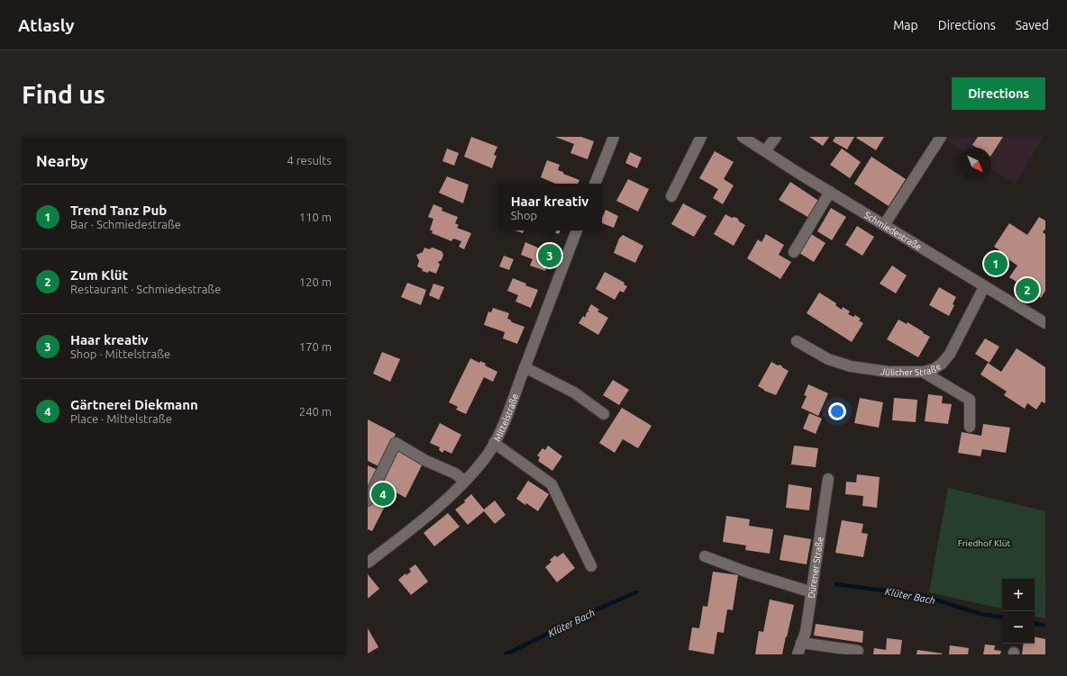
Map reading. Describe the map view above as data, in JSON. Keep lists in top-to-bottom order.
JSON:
{
  "streets": {
    "street": [
      "Schmiedestraße",
      "Jülicher Straße",
      "Mittelstraße",
      "Dürener Straße"
    ]
  },
  "crossings": [
    ["Schmiedestraße", "Jülicher Straße"]
  ],
  "water": ["Klüter Bach"],
  "parks": ["Friedhof Klüt"],
  "north": "bottom right",
  "page": {
    "header": "Atlasly",
    "nav": ["Map", "Directions", "Saved"],
    "buttons": "Directions",
    "title": "Find us",
    "heading": ["Nearby", "4 results"],
    "list": [
      {
        "mark": "1",
        "name": "Trend Tanz Pub",
        "note": "Bar · Schmiedestraße",
        "value": "110 m"
      },
      {
        "mark": "2",
        "name": "Zum Klüt",
        "note": "Restaurant · Schmiedestraße",
        "value": "120 m"
      },
      {
        "mark": "3",
        "name": "Haar kreativ",
        "note": "Shop · Mittelstraße",
        "value": "170 m"
      },
      {
        "mark": "4",
        "name": "Gärtnerei Diekmann",
        "note": "Place · Mittelstraße",
        "value": "240 m"
      }
    ],
    "popup": ["Haar kreativ", "Shop"],
    "pins": [
      "3",
      "1",
      "2",
      "4"
    ],
    "map_buttons": ["+", "−"]
  }
}
